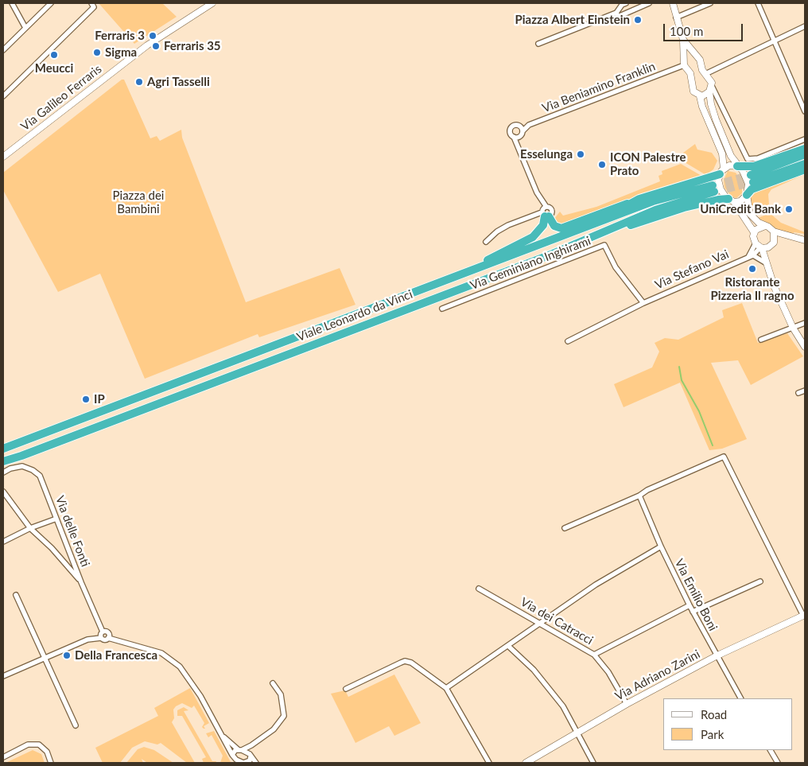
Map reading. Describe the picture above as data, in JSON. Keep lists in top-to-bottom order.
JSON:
{
  "streets": {
    "highway": ["Viale Leonardo da Vinci"],
    "street": [
      "Via Beniamino Franklin",
      "Via Galileo Ferraris",
      "Via Geminiano Inghirami",
      "Via Stefano Vai",
      "Via delle Fonti",
      "Via Emilio Boni",
      "Via dei Catracci",
      "Via Adriano Zarini"
    ]
  },
  "crossings": [
    ["Via Geminiano Inghirami", "Via Stefano Vai"],
    ["Via Emilio Boni", "Via Adriano Zarini"],
    ["Via dei Catracci", "Via Adriano Zarini"]
  ],
  "parks": ["Piazza dei Bambini"],
  "places": [
    "Piazza Albert Einstein",
    "Ferraris 3",
    "Ferraris 35",
    "Sigma",
    "Meucci",
    "Agri Tasselli",
    "Esselunga",
    "ICON Palestre Prato",
    "UniCredit Bank",
    "Ristorante Pizzeria Il ragno",
    "IP",
    "Della Francesca"
  ],
  "legend": ["Road", "Park"],
  "scale_bar": "100 m"
}
